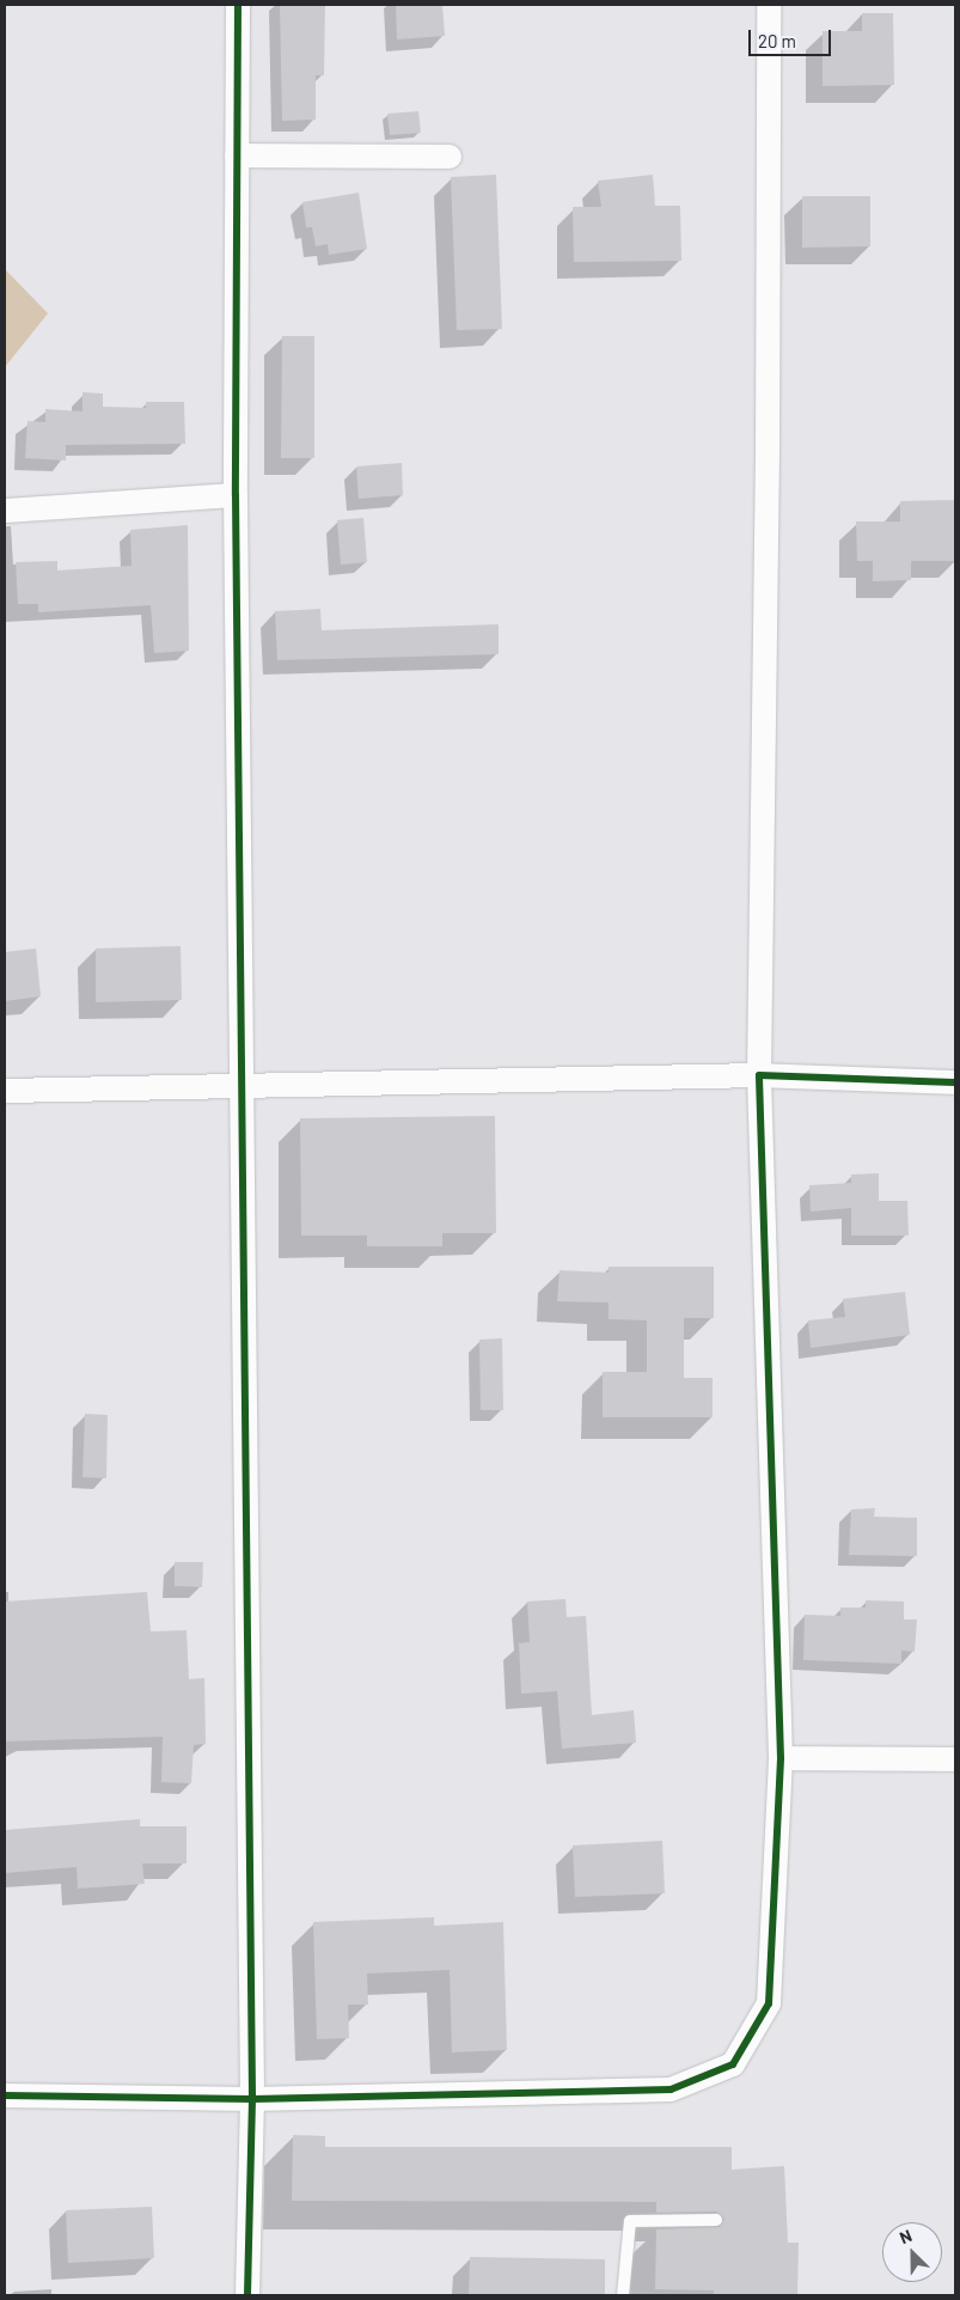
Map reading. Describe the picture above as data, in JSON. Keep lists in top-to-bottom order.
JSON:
{
  "scale_bar": "20 m",
  "north": "top left"
}
